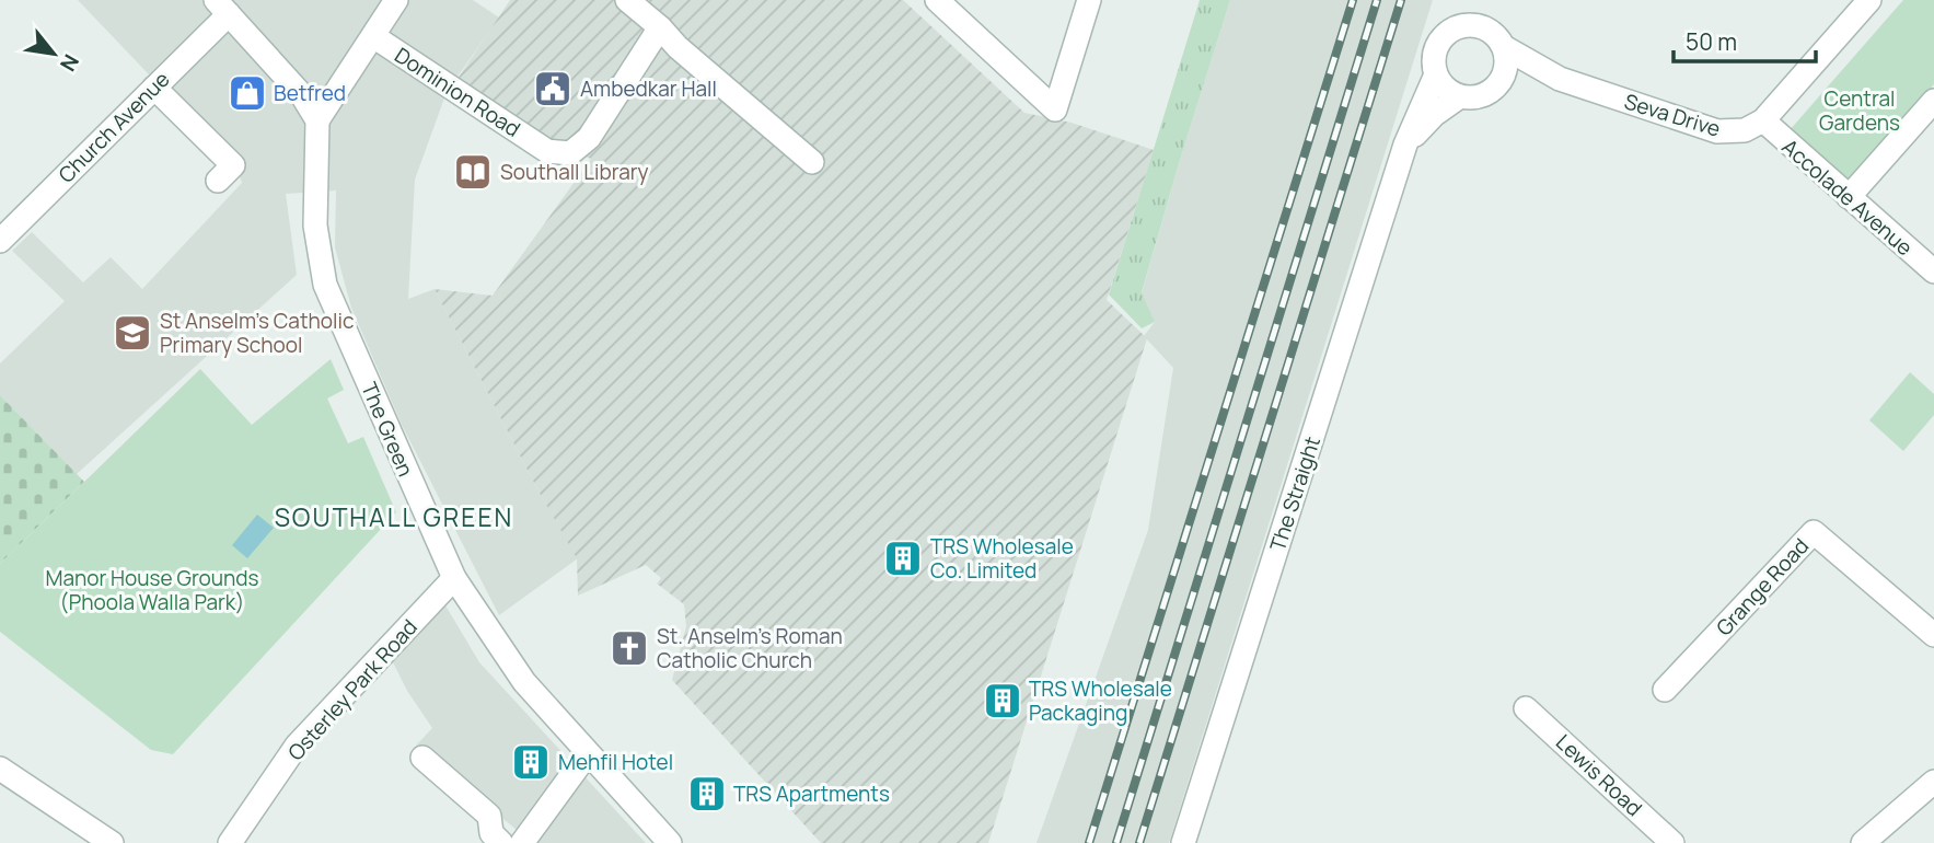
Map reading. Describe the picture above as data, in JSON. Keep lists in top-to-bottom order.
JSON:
{
  "streets": {
    "street": [
      "Dominion Road",
      "Seva Drive",
      "Church Avenue",
      "Accolade Avenue",
      "The Green",
      "The Straight",
      "Grange Road",
      "Osterley Park Road",
      "Lewis Road"
    ]
  },
  "crossings": [
    ["Seva Drive", "Accolade Avenue"],
    ["Seva Drive", "The Straight"],
    ["The Green", "Osterley Park Road"]
  ],
  "districts": ["SOUTHALL GREEN"],
  "parks": ["Central Gardens", "Manor House Grounds (Phoola Walla Park)"],
  "places": {
    "public building": ["Ambedkar Hall"],
    "shop": ["Betfred"],
    "library": ["Southall Library"],
    "school or university": ["St Anselm's Catholic Primary School"],
    "building": [
      "TRS Wholesale Co. Limited",
      "TRS Wholesale Packaging",
      "Mehfil Hotel",
      "TRS Apartments"
    ],
    "church": ["St. Anselm's Roman Catholic Church"]
  },
  "scale_bar": "50 m",
  "north": "bottom right"
}
